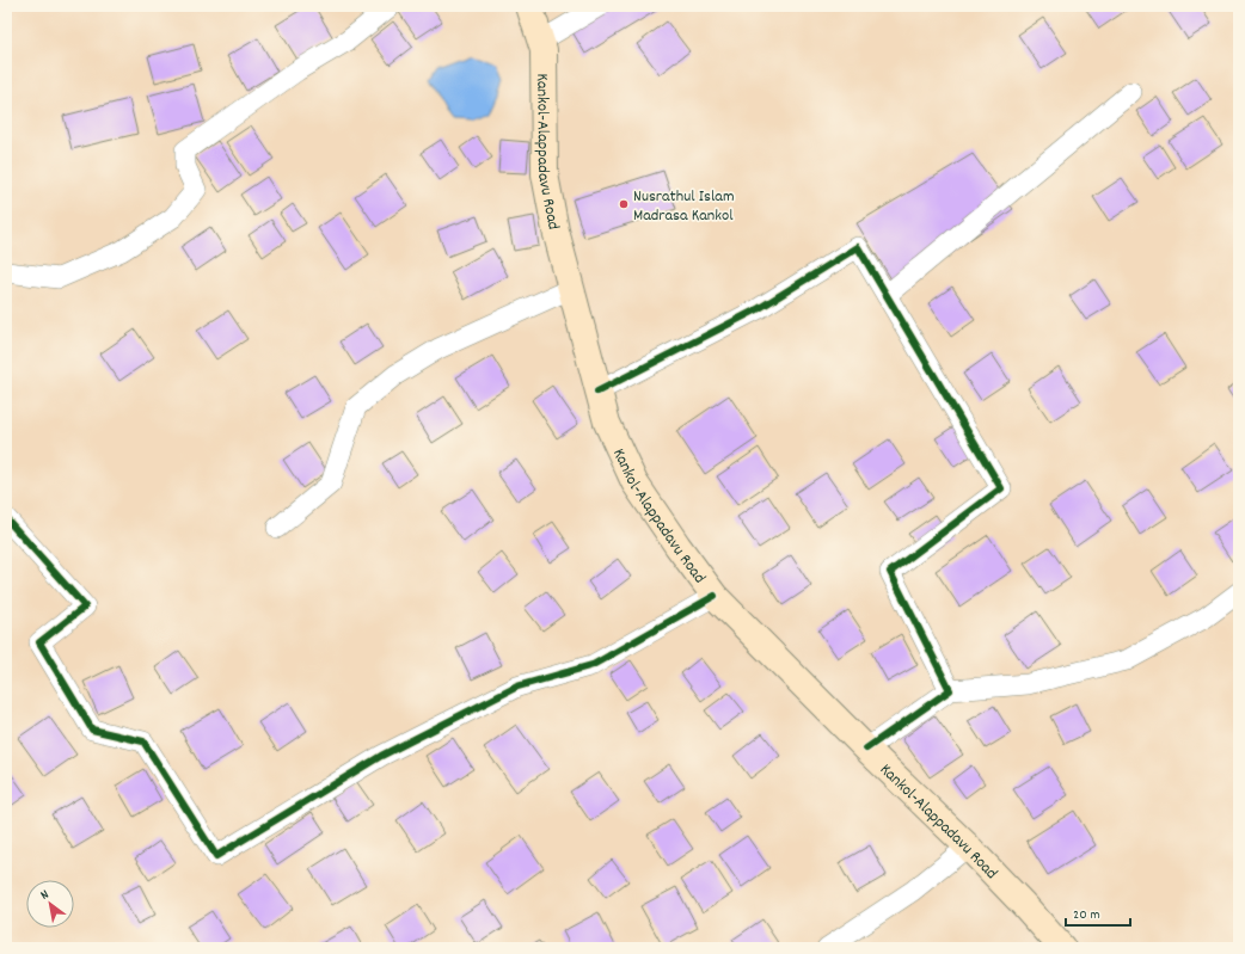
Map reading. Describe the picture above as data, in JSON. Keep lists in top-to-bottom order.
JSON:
{
  "streets": {
    "main road": ["Kankol-Alappadavu Road"]
  },
  "places": ["Nusrathul Islam Madrasa Kankol"],
  "scale_bar": "20 m",
  "north": "top left"
}
